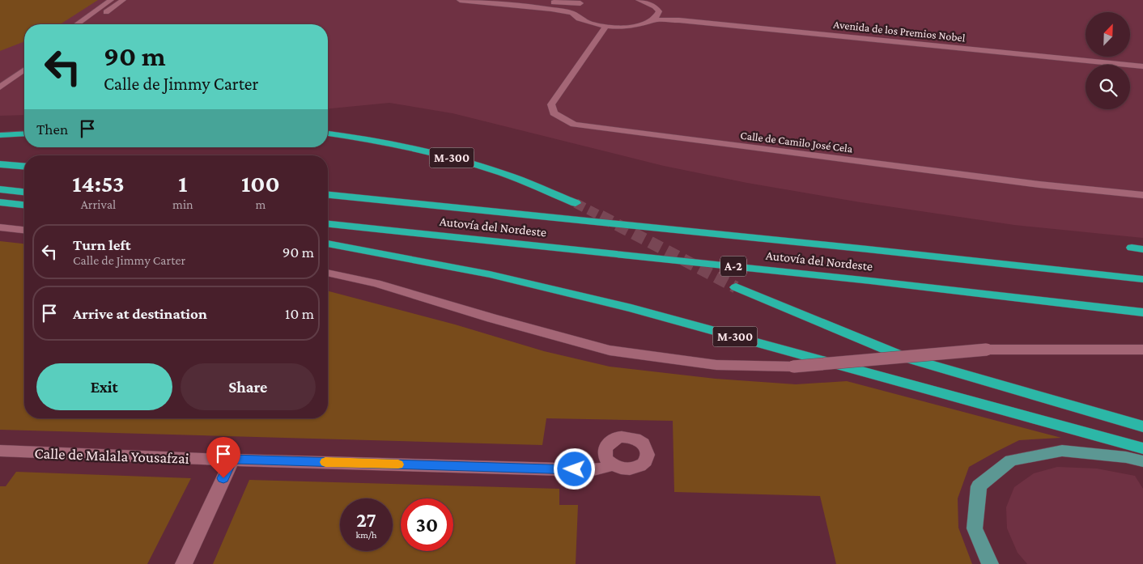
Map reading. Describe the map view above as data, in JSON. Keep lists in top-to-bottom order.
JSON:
{
  "streets": {
    "highway": ["M-300", "Autovía del Nordeste", "A-2"],
    "street": ["Avenida de los Premios Nobel", "Calle de Camilo José Cela", "Calle de Malala Yousafzai"]
  },
  "crossings": [
    ["Avenida de los Premios Nobel", "Calle de Camilo José Cela"]
  ],
  "north": "top right",
  "page": {
    "turn": ["90 m", "Calle de Jimmy Carter"],
    "then": "Then",
    "eta": [
      "14:53",
      "Arrival",
      "1",
      "min",
      "100",
      "m"
    ],
    "list": [
      {
        "name": "Turn left",
        "note": "Calle de Jimmy Carter",
        "value": "90 m"
      },
      {
        "name": "Arrive at destination",
        "value": "10 m"
      }
    ],
    "buttons": ["Exit", "Share"],
    "speed": "27 km/h",
    "limit": "30"
  }
}
